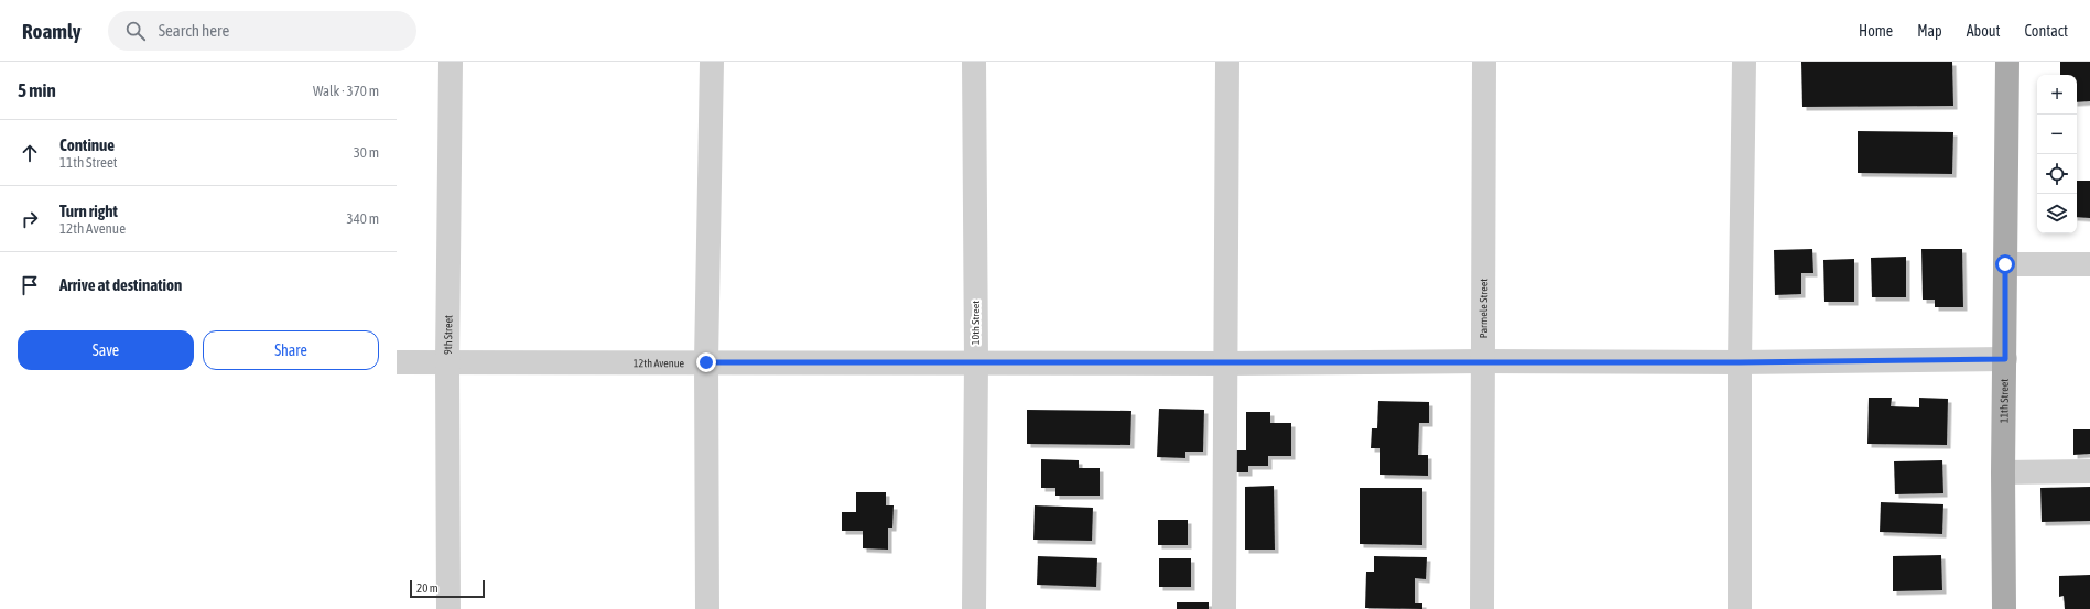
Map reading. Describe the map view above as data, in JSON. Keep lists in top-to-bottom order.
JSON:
{
  "streets": {
    "main road": ["11th Street"],
    "street": [
      "Parmele Street",
      "10th Street",
      "9th Street",
      "12th Avenue"
    ]
  },
  "crossings": [
    ["Parmele Street", "12th Avenue"],
    ["10th Street", "12th Avenue"],
    ["9th Street", "12th Avenue"],
    ["12th Avenue", "11th Street"]
  ],
  "scale_bar": "20 m",
  "page": {
    "header": "Roamly",
    "search": "Search here",
    "nav": [
      "Home",
      "Map",
      "About",
      "Contact"
    ],
    "heading": ["5 min", "Walk · 370 m"],
    "map_buttons": ["+", "−"],
    "list": [
      ["Continue", "11th Street", "30 m"],
      ["Turn right", "12th Avenue", "340 m"],
      "Arrive at destination"
    ],
    "buttons": ["Save", "Share"],
    "scale": "20 m"
  }
}
